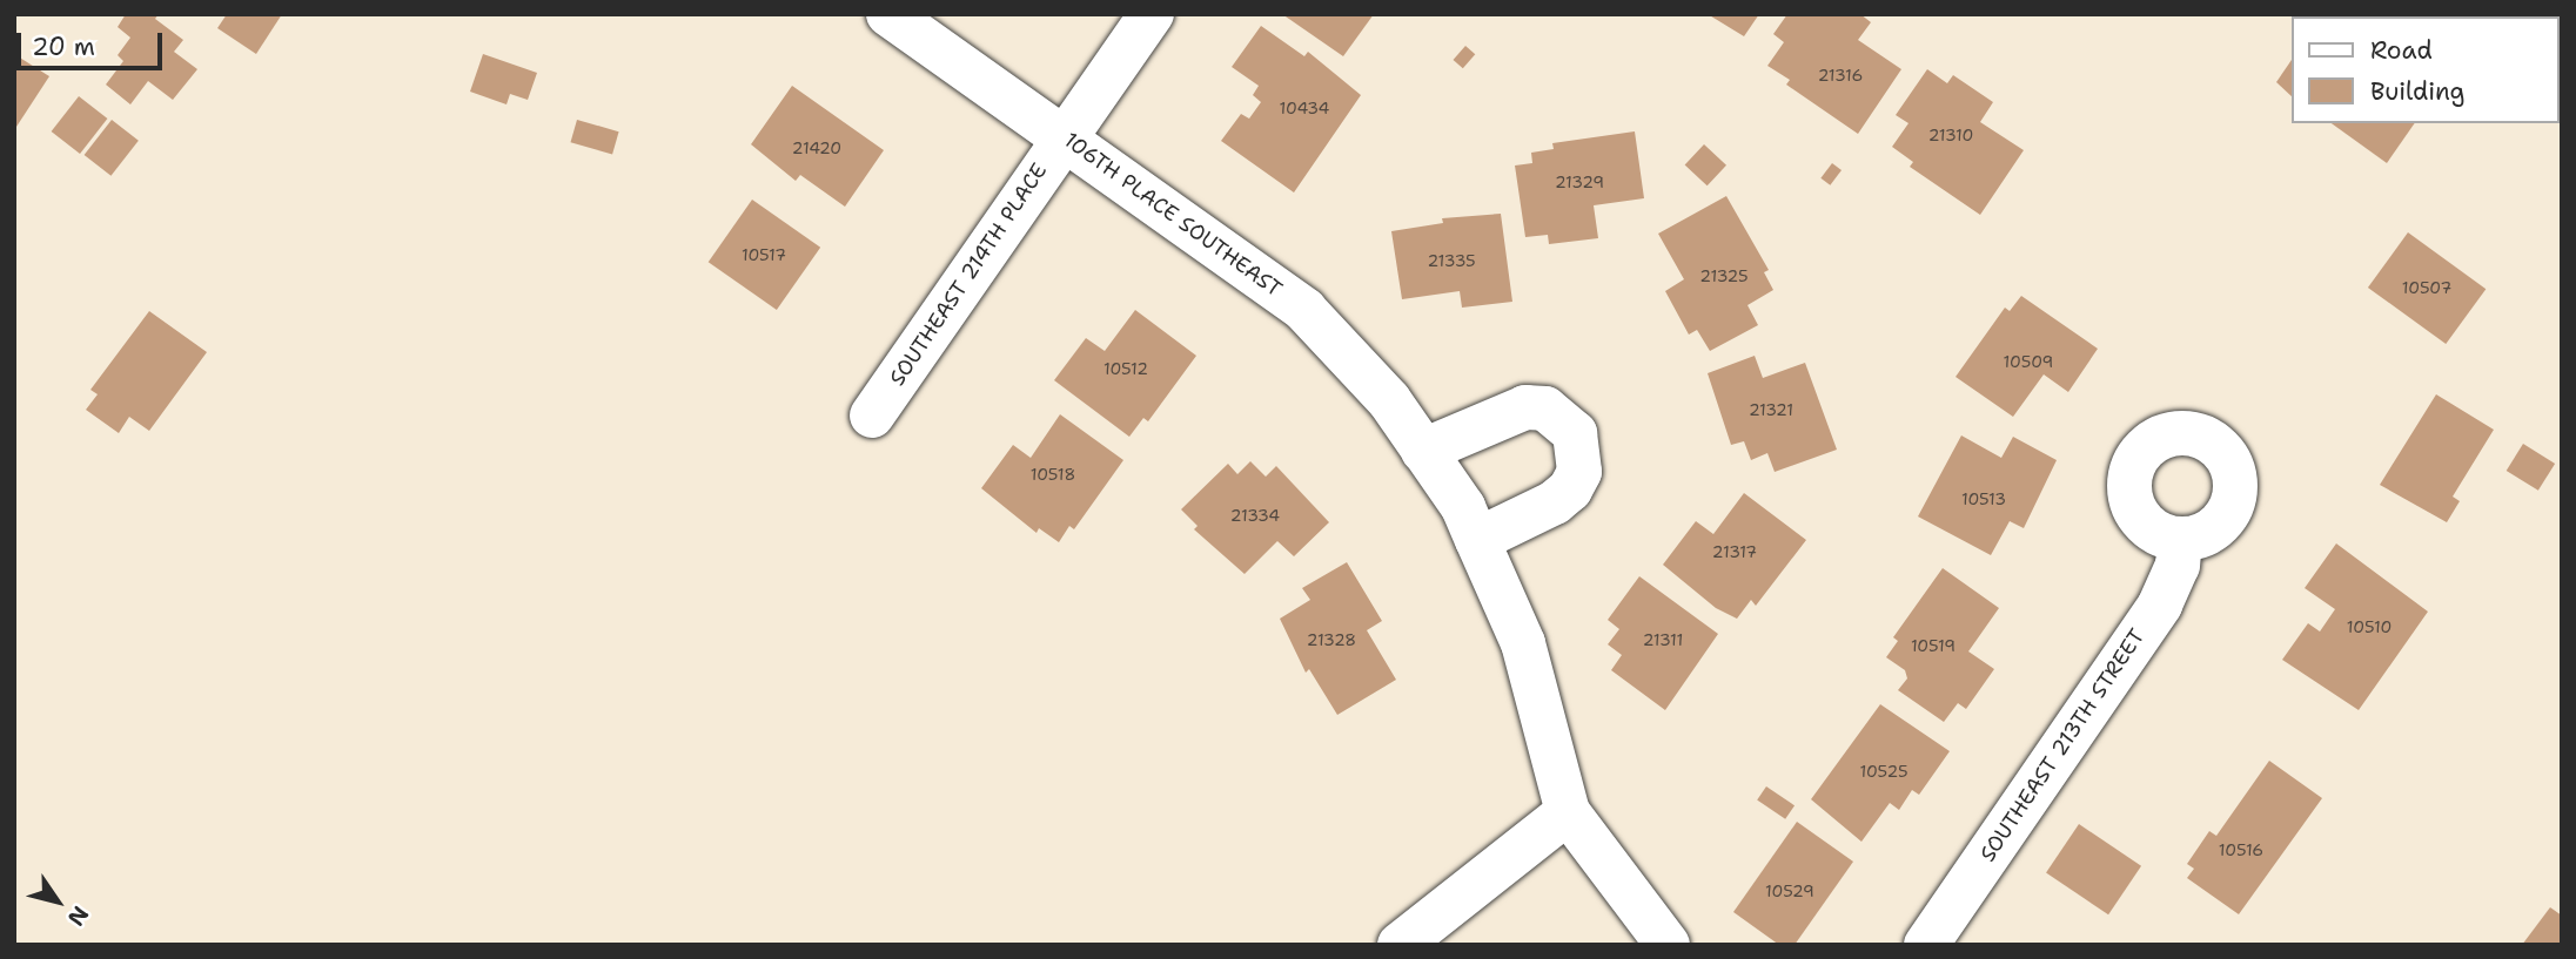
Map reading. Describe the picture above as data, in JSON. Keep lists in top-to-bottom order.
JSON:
{
  "streets": {
    "street": ["106TH PLACE SOUTHEAST", "SOUTHEAST 214TH PLACE", "SOUTHEAST 213TH STREET"]
  },
  "crossings": [
    ["106TH PLACE SOUTHEAST", "SOUTHEAST 214TH PLACE"]
  ],
  "house_numbers": [
    "21316",
    "10434",
    "21310",
    "21420",
    "21329",
    "10517",
    "21335",
    "21325",
    "10507",
    "10509",
    "10512",
    "21321",
    "10518",
    "10513",
    "21334",
    "21317",
    "10510",
    "21328",
    "21311",
    "10519",
    "10525",
    "10516",
    "10529"
  ],
  "legend": ["Road", "Building"],
  "scale_bar": "20 m",
  "north": "bottom right"
}
